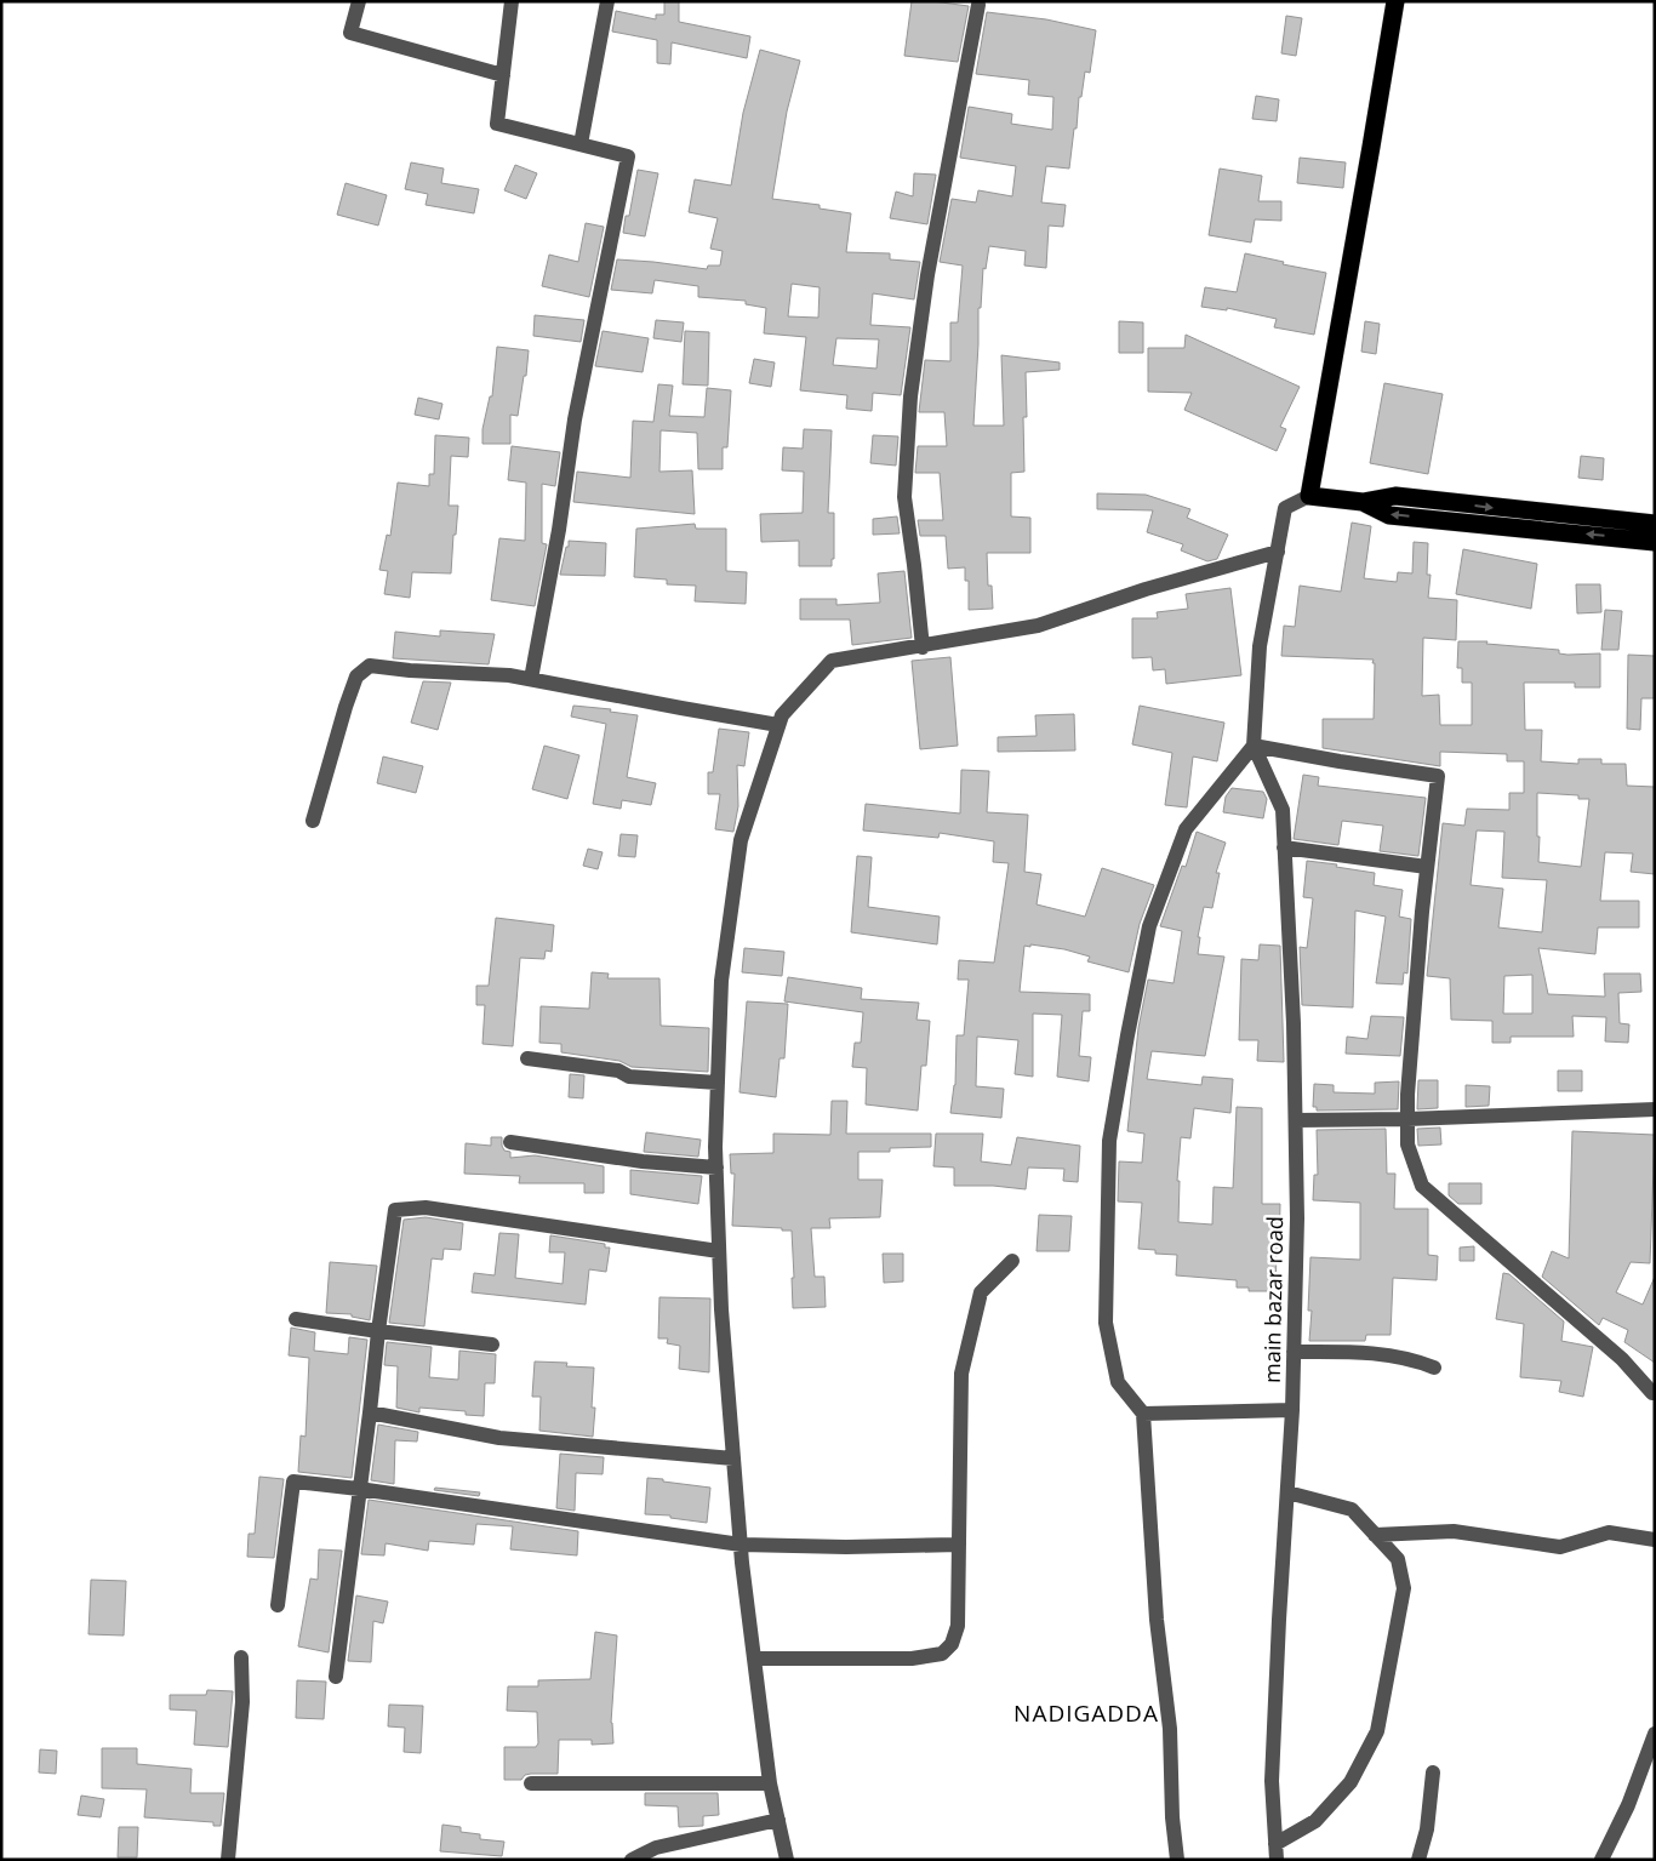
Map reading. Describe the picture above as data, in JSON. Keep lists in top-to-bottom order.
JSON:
{
  "streets": {
    "street": ["main bazar road"]
  },
  "districts": ["NADIGADDA"]
}
